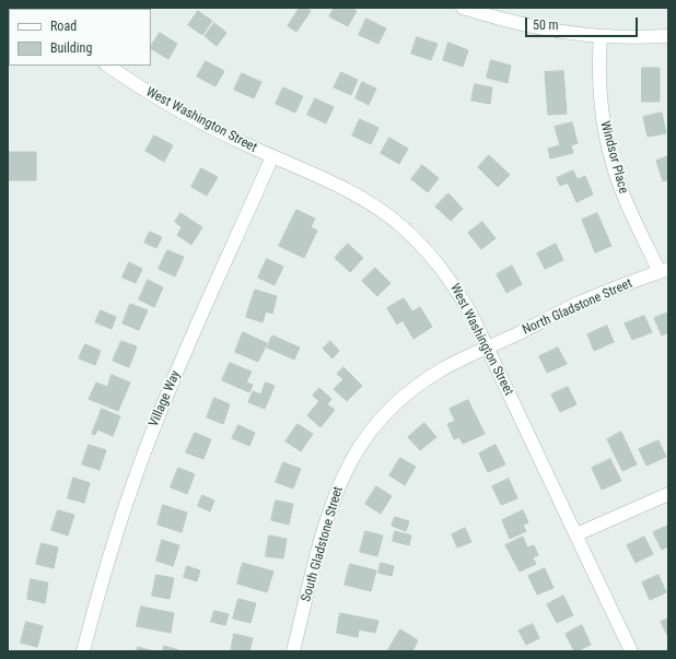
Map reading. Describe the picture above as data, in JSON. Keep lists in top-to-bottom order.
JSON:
{
  "streets": {
    "street": [
      "West Washington Street",
      "Windsor Place",
      "North Gladstone Street",
      "Village Way",
      "South Gladstone Street"
    ]
  },
  "crossings": [
    ["West Washington Street", "North Gladstone Street"],
    ["West Washington Street", "Village Way"],
    ["West Washington Street", "South Gladstone Street"],
    ["Windsor Place", "North Gladstone Street"],
    ["North Gladstone Street", "South Gladstone Street"]
  ],
  "legend": ["Road", "Building"],
  "scale_bar": "50 m"
}
